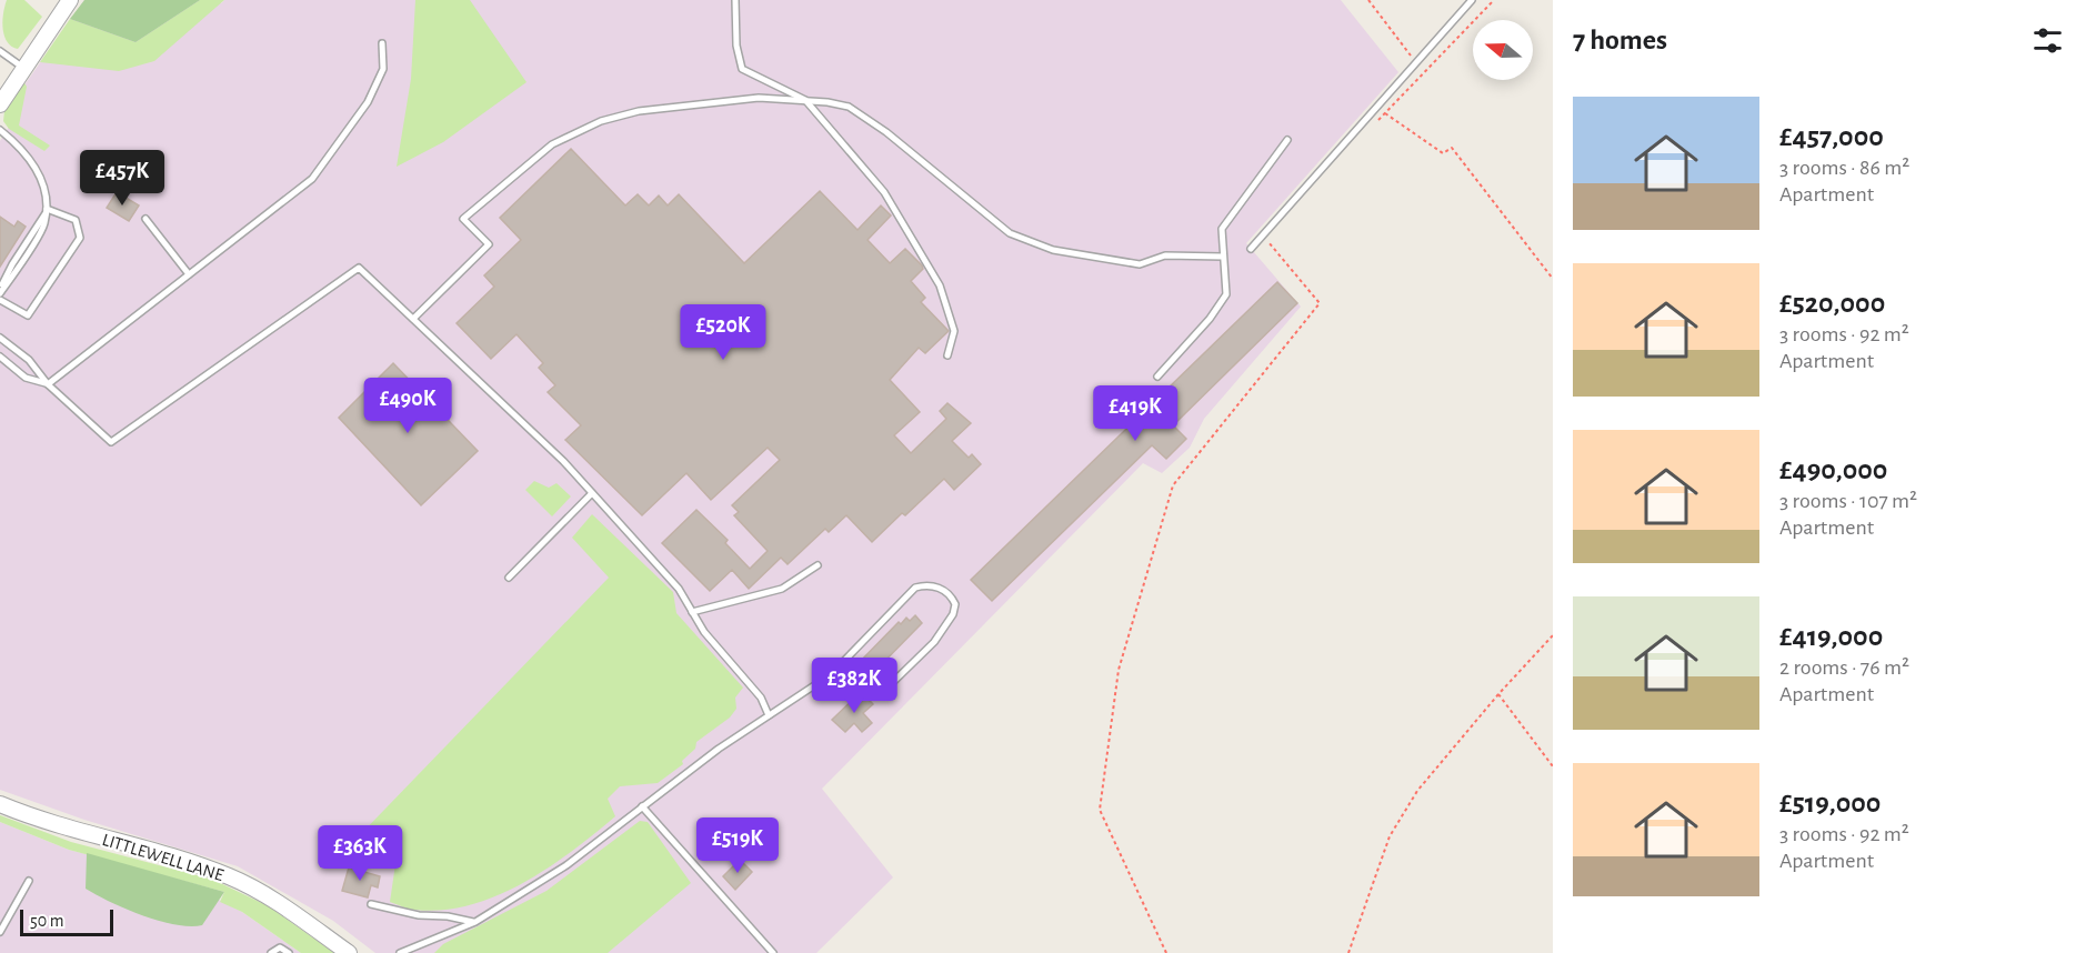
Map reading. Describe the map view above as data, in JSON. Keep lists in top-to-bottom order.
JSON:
{
  "streets": {
    "street": ["LITTLEWELL LANE"]
  },
  "scale_bar": "50 m",
  "north": "left",
  "page": {
    "heading": "7 homes",
    "list": [
      {
        "name": "£457,000",
        "note": "3 rooms · 86 m² · Apartment"
      },
      {
        "name": "£520,000",
        "note": "3 rooms · 92 m² · Apartment"
      },
      {
        "name": "£490,000",
        "note": "3 rooms · 107 m² · Apartment"
      },
      {
        "name": "£419,000",
        "note": "2 rooms · 76 m² · Apartment"
      },
      {
        "name": "£519,000",
        "note": "3 rooms · 92 m² · Apartment"
      }
    ],
    "price": [
      "£457K",
      "£520K",
      "£490K",
      "£419K",
      "£382K",
      "£519K",
      "£363K"
    ],
    "scale": "50 m"
  }
}
